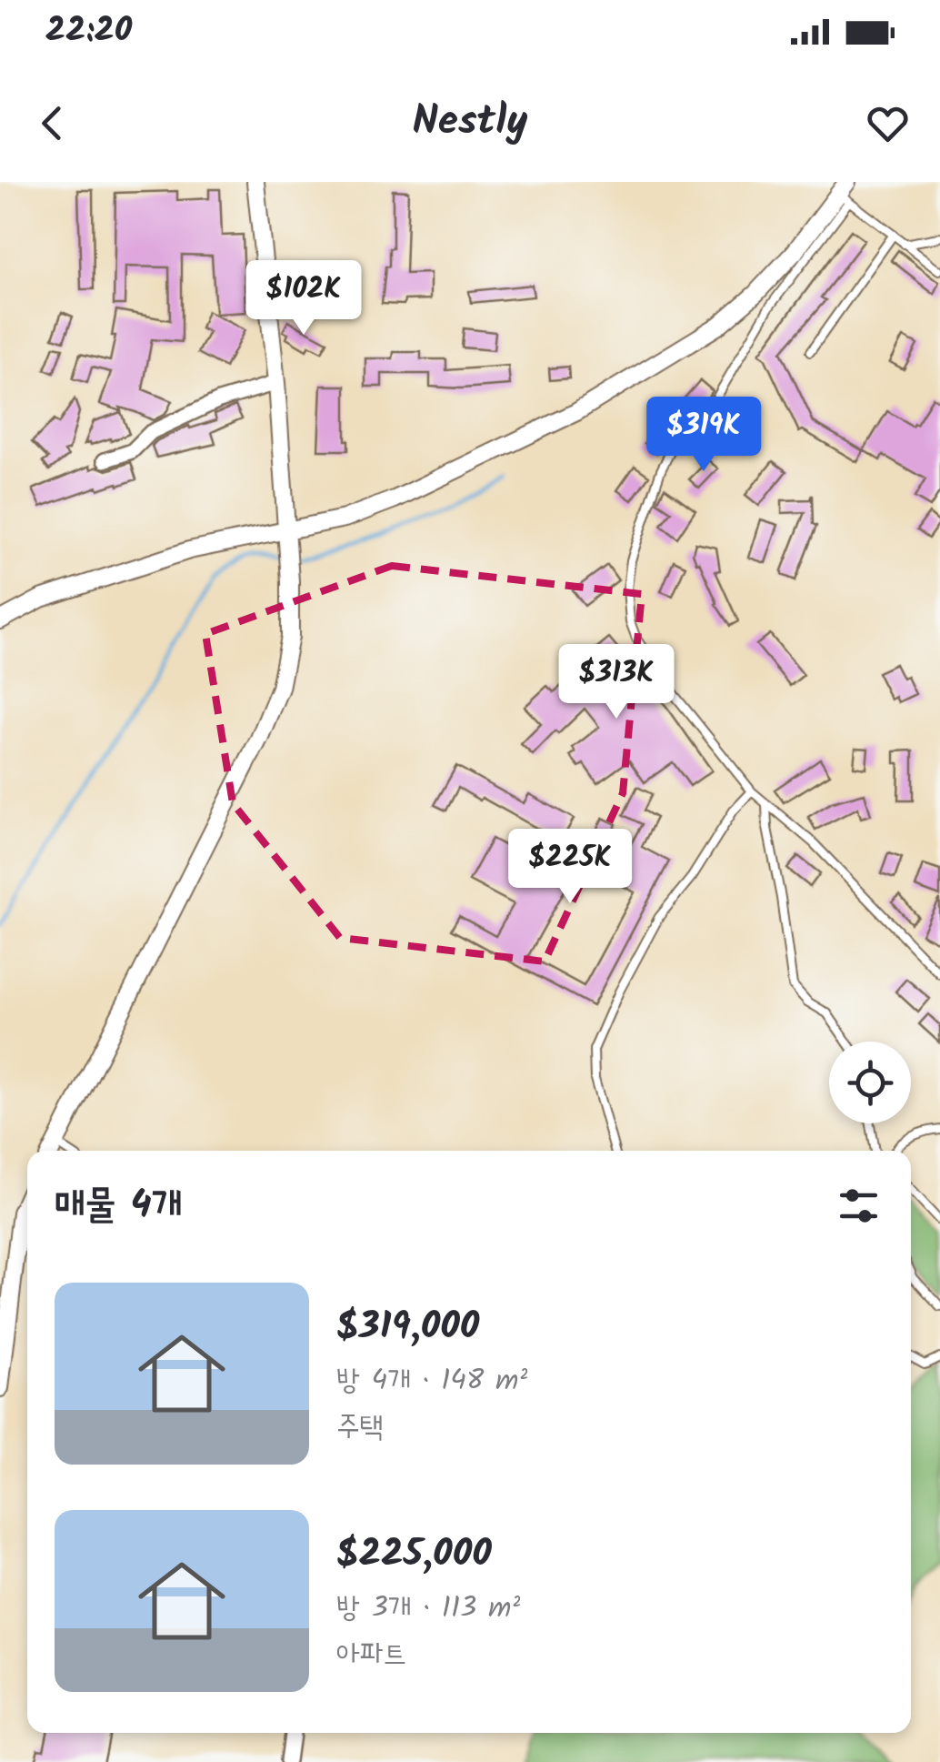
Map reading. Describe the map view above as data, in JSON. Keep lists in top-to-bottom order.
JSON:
{
  "page": {
    "status": "22:20",
    "header": "Nestly",
    "price": [
      "$102K",
      "$319K",
      "$313K",
      "$225K"
    ],
    "heading": "매물 4개",
    "list": [
      {
        "name": "$319,000",
        "note": "방 4개 · 148 m² · 주택"
      },
      {
        "name": "$225,000",
        "note": "방 3개 · 113 m² · 아파트"
      }
    ]
  }
}
